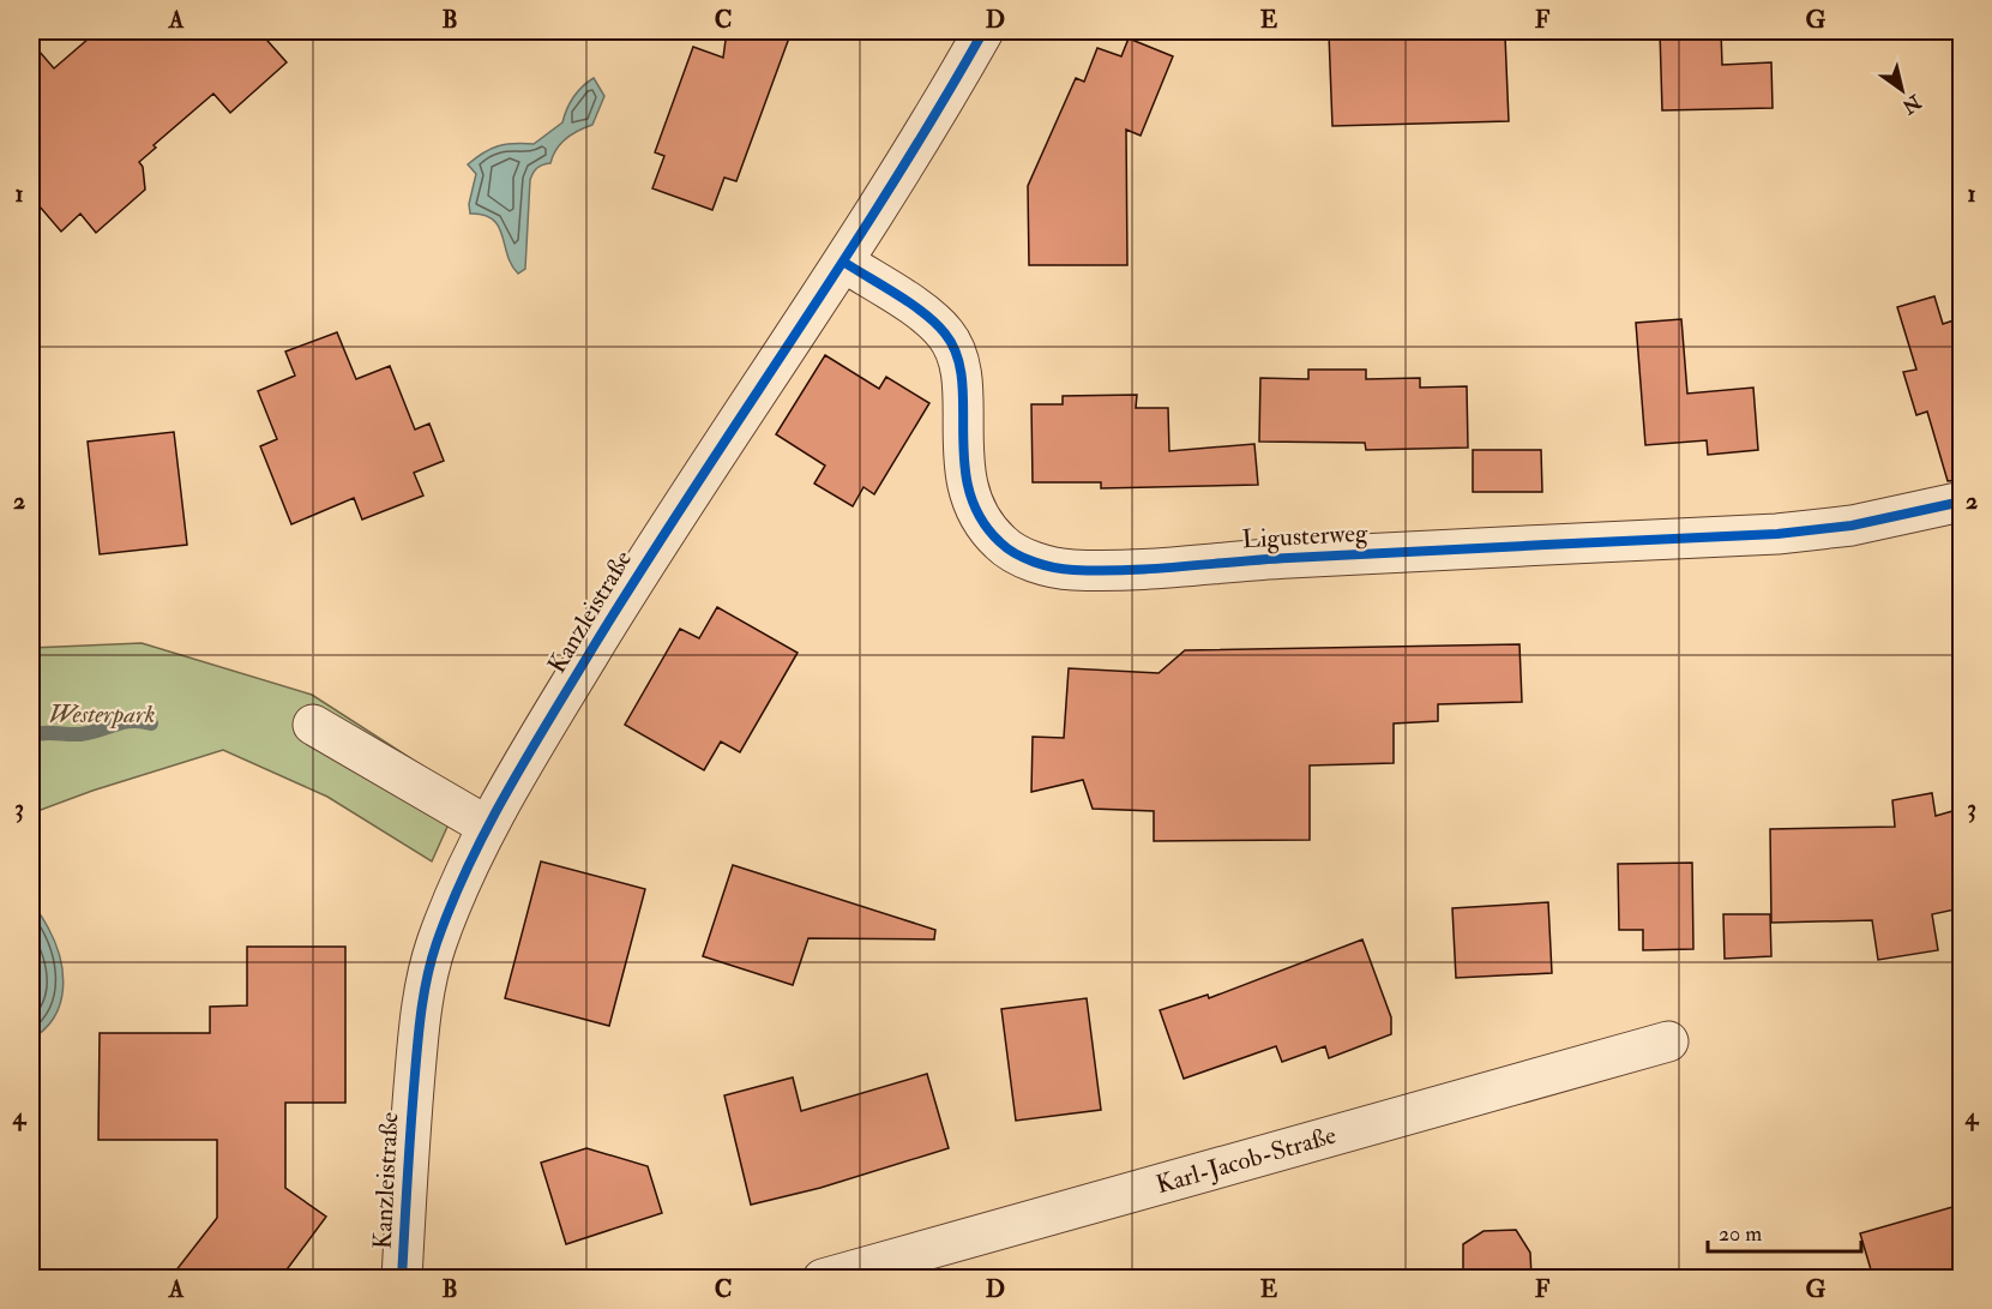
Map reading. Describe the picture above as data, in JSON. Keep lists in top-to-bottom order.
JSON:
{
  "streets": {
    "street": ["Ligusterweg", "Kanzleistraße", "Karl-Jacob-Straße"]
  },
  "crossings": [
    ["Ligusterweg", "Kanzleistraße"]
  ],
  "parks": ["Westerpark"],
  "scale_bar": "20 m",
  "north": "bottom right",
  "grid": {
    "columns": [
      "A",
      "B",
      "C",
      "D",
      "E",
      "F",
      "G"
    ],
    "rows": [
      "1",
      "2",
      "3",
      "4"
    ]
  }
}
